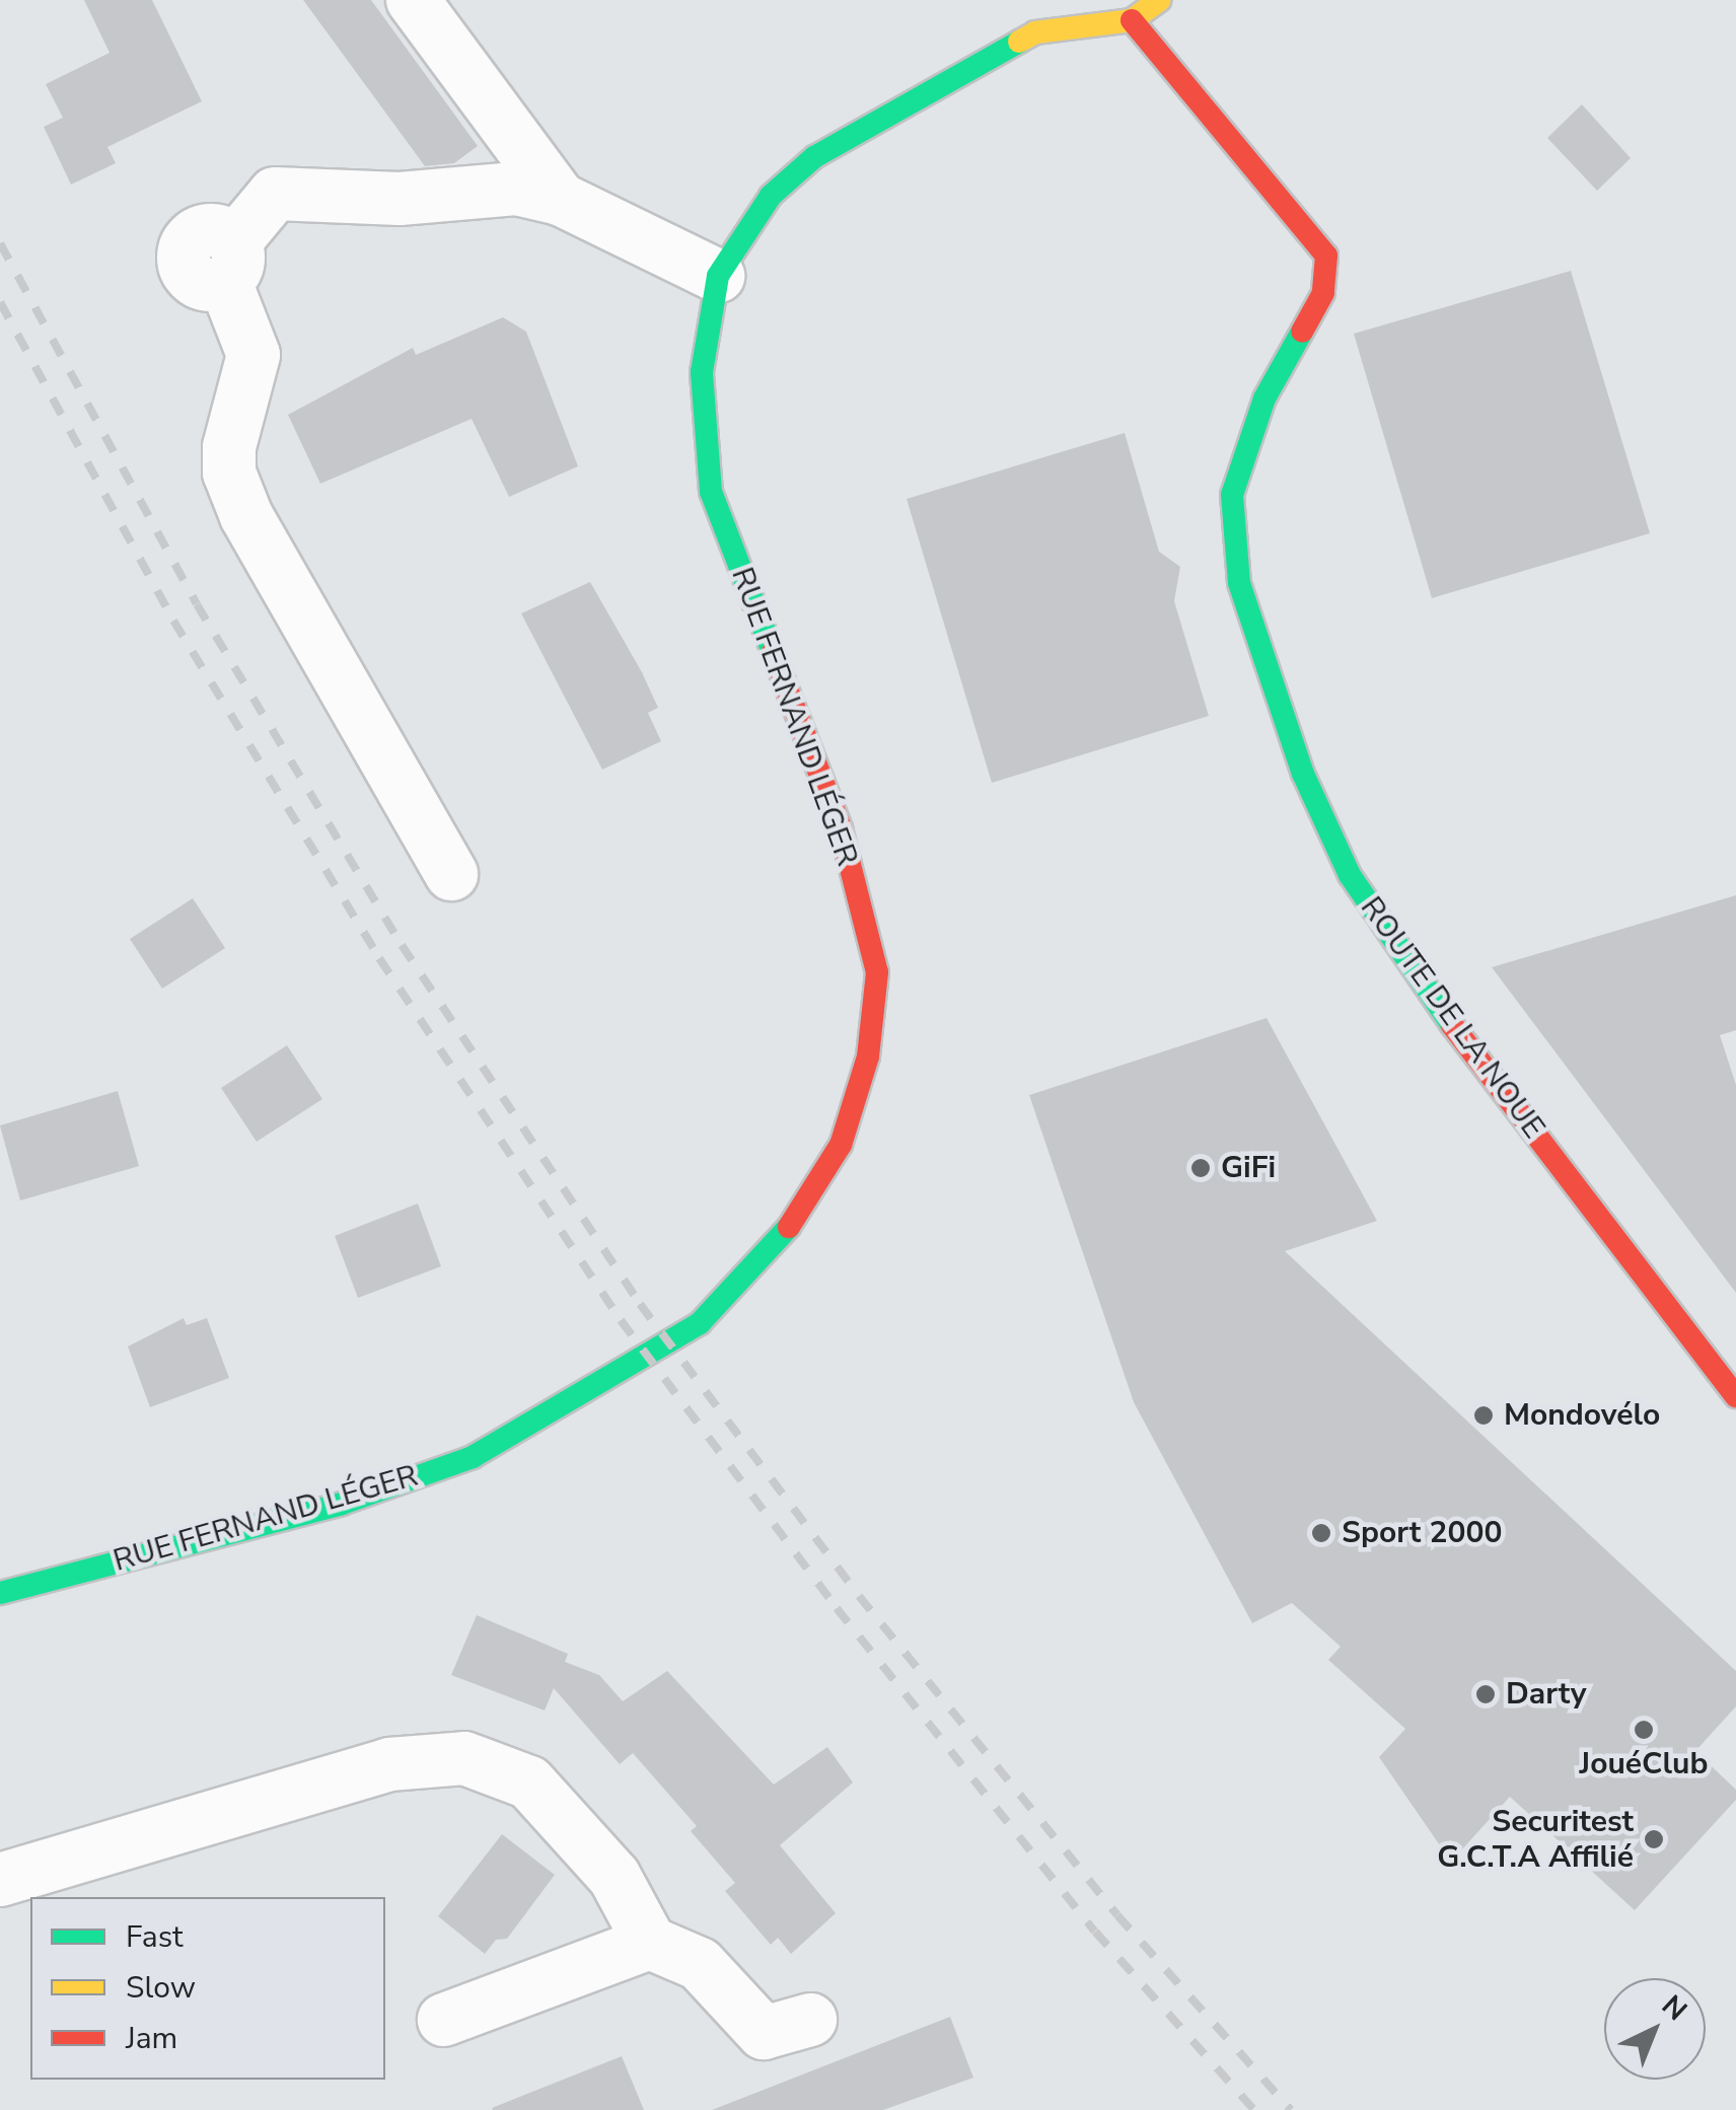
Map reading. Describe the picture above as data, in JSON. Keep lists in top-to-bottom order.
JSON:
{
  "streets": {
    "street": ["RUE FERNAND LÉGER", "ROUTE DE LA NOUE"]
  },
  "crossings": [
    ["RUE FERNAND LÉGER", "ROUTE DE LA NOUE"]
  ],
  "places": [
    "GiFi",
    "Mondovélo",
    "Sport 2000",
    "Darty",
    "JouéClub",
    "Securitest G.C.T.A Affilié"
  ],
  "legend": ["Fast", "Slow", "Jam"],
  "north": "top right"
}
